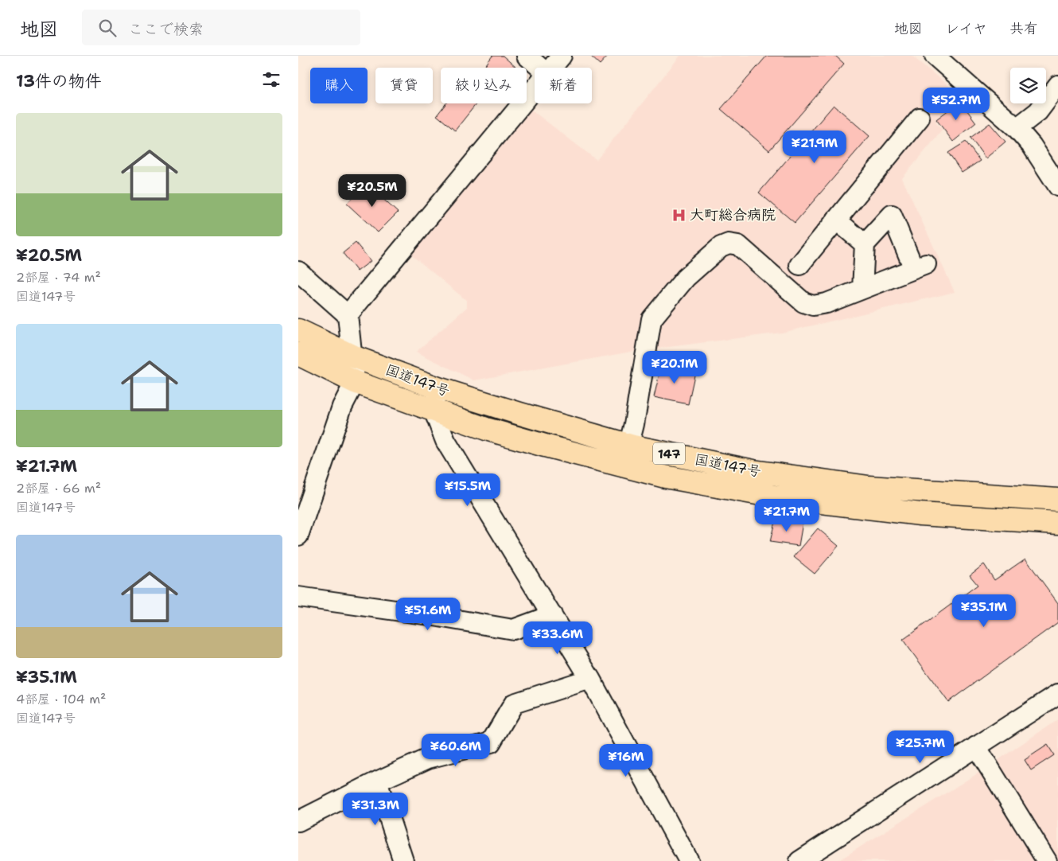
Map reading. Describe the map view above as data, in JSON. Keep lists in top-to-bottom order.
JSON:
{
  "streets": {
    "highway": ["国道147号", "147"]
  },
  "places": {
    "hospital": ["大町総合病院"]
  },
  "page": {
    "header": "地図",
    "search": "ここで検索",
    "nav": ["地図", "レイヤ", "共有"],
    "heading": "13件の物件",
    "chip": [
      "購入",
      "賃貸",
      "絞り込み",
      "新着"
    ],
    "price": [
      "¥52.7M",
      "¥21.9M",
      "¥20.5M",
      "¥20.1M",
      "¥15.5M",
      "¥21.7M",
      "¥35.1M",
      "¥51.6M",
      "¥33.6M",
      "¥25.7M",
      "¥60.6M",
      "¥16M",
      "¥31.3M"
    ],
    "list": [
      {
        "name": "¥20.5M",
        "note": "2部屋 · 74 m² · 国道147号"
      },
      {
        "name": "¥21.7M",
        "note": "2部屋 · 66 m² · 国道147号"
      },
      {
        "name": "¥35.1M",
        "note": "4部屋 · 104 m² · 国道147号"
      }
    ]
  }
}
